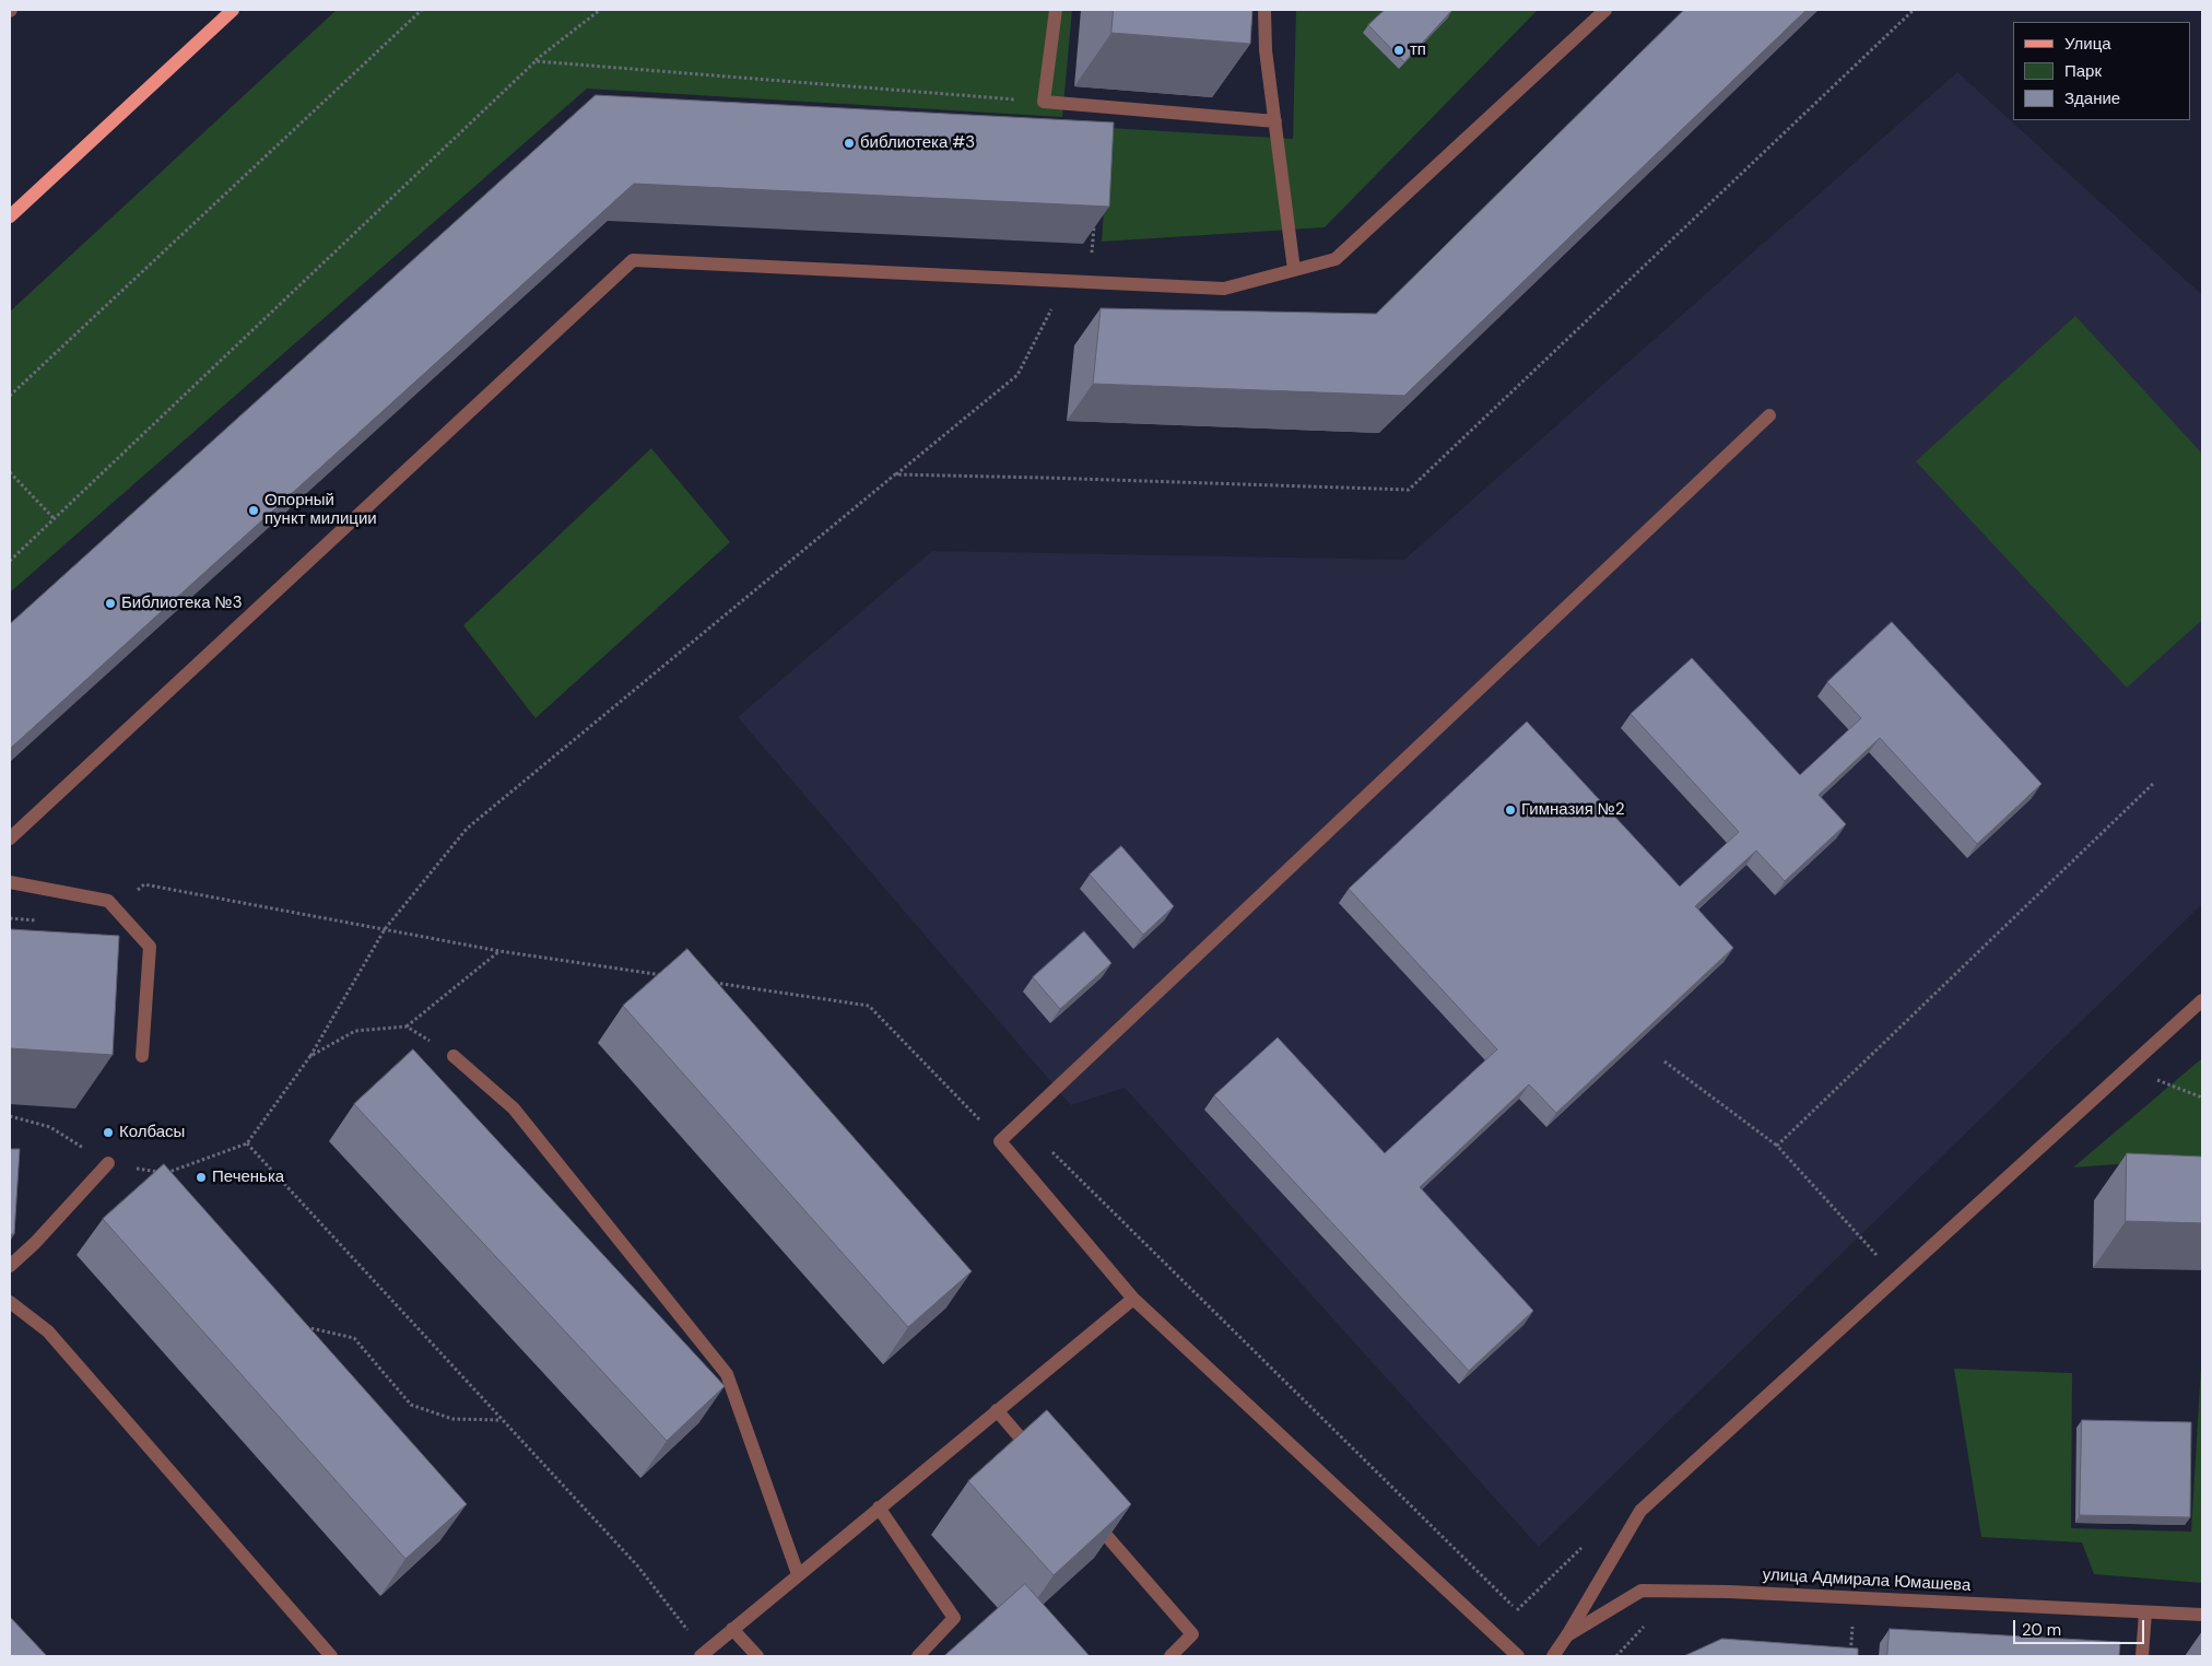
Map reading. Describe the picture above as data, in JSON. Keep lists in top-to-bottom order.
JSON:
{
  "streets": {
    "street": ["улица Адмирала Юмашева"]
  },
  "places": [
    "тп",
    "библиотека #3",
    "Опорный пункт милиции",
    "Библиотека №3",
    "Гимназия №2",
    "Колбасы",
    "Печенька"
  ],
  "legend": ["Улица", "Парк", "Здание"],
  "scale_bar": "20 m"
}
